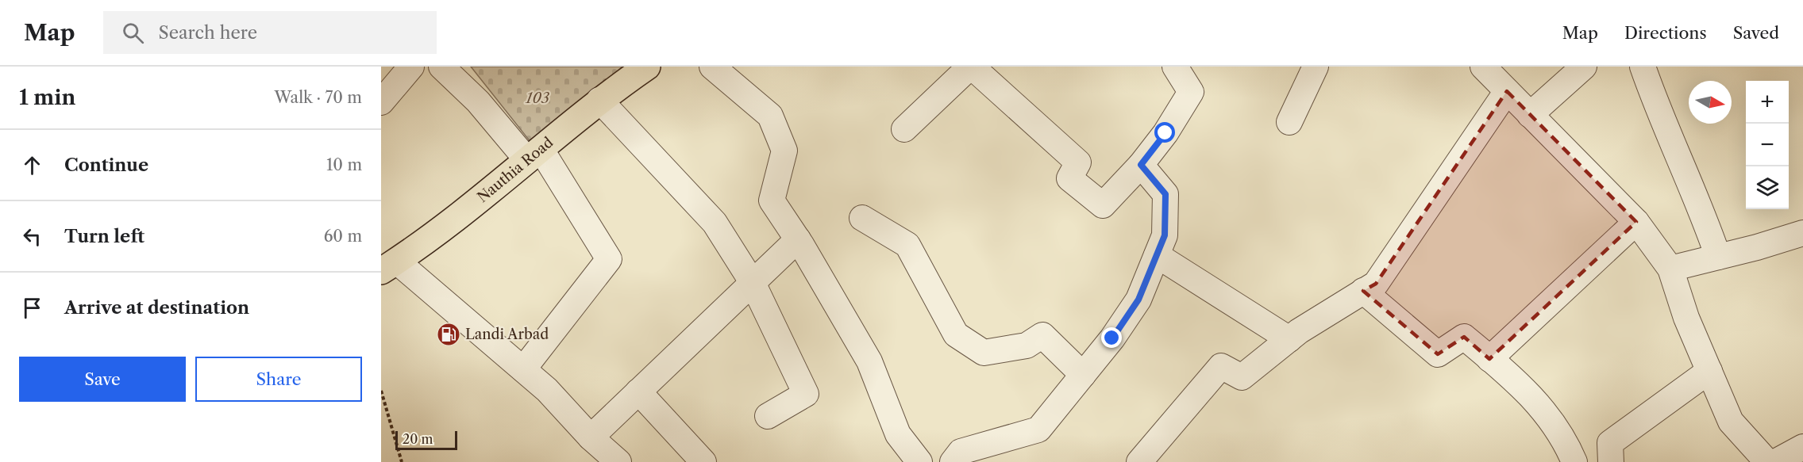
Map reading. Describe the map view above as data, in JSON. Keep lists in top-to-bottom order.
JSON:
{
  "streets": {
    "main road": ["Nauthia Road"]
  },
  "parks": ["103"],
  "places": {
    "fuel station": ["Landi Arbad"]
  },
  "scale_bar": "20 m",
  "north": "right",
  "page": {
    "header": "Map",
    "search": "Search here",
    "nav": ["Map", "Directions", "Saved"],
    "heading": ["1 min", "Walk · 70 m"],
    "map_buttons": ["+", "−"],
    "list": [
      ["Continue", "10 m"],
      ["Turn left", "60 m"],
      "Arrive at destination"
    ],
    "buttons": ["Save", "Share"],
    "scale": "20 m"
  }
}
